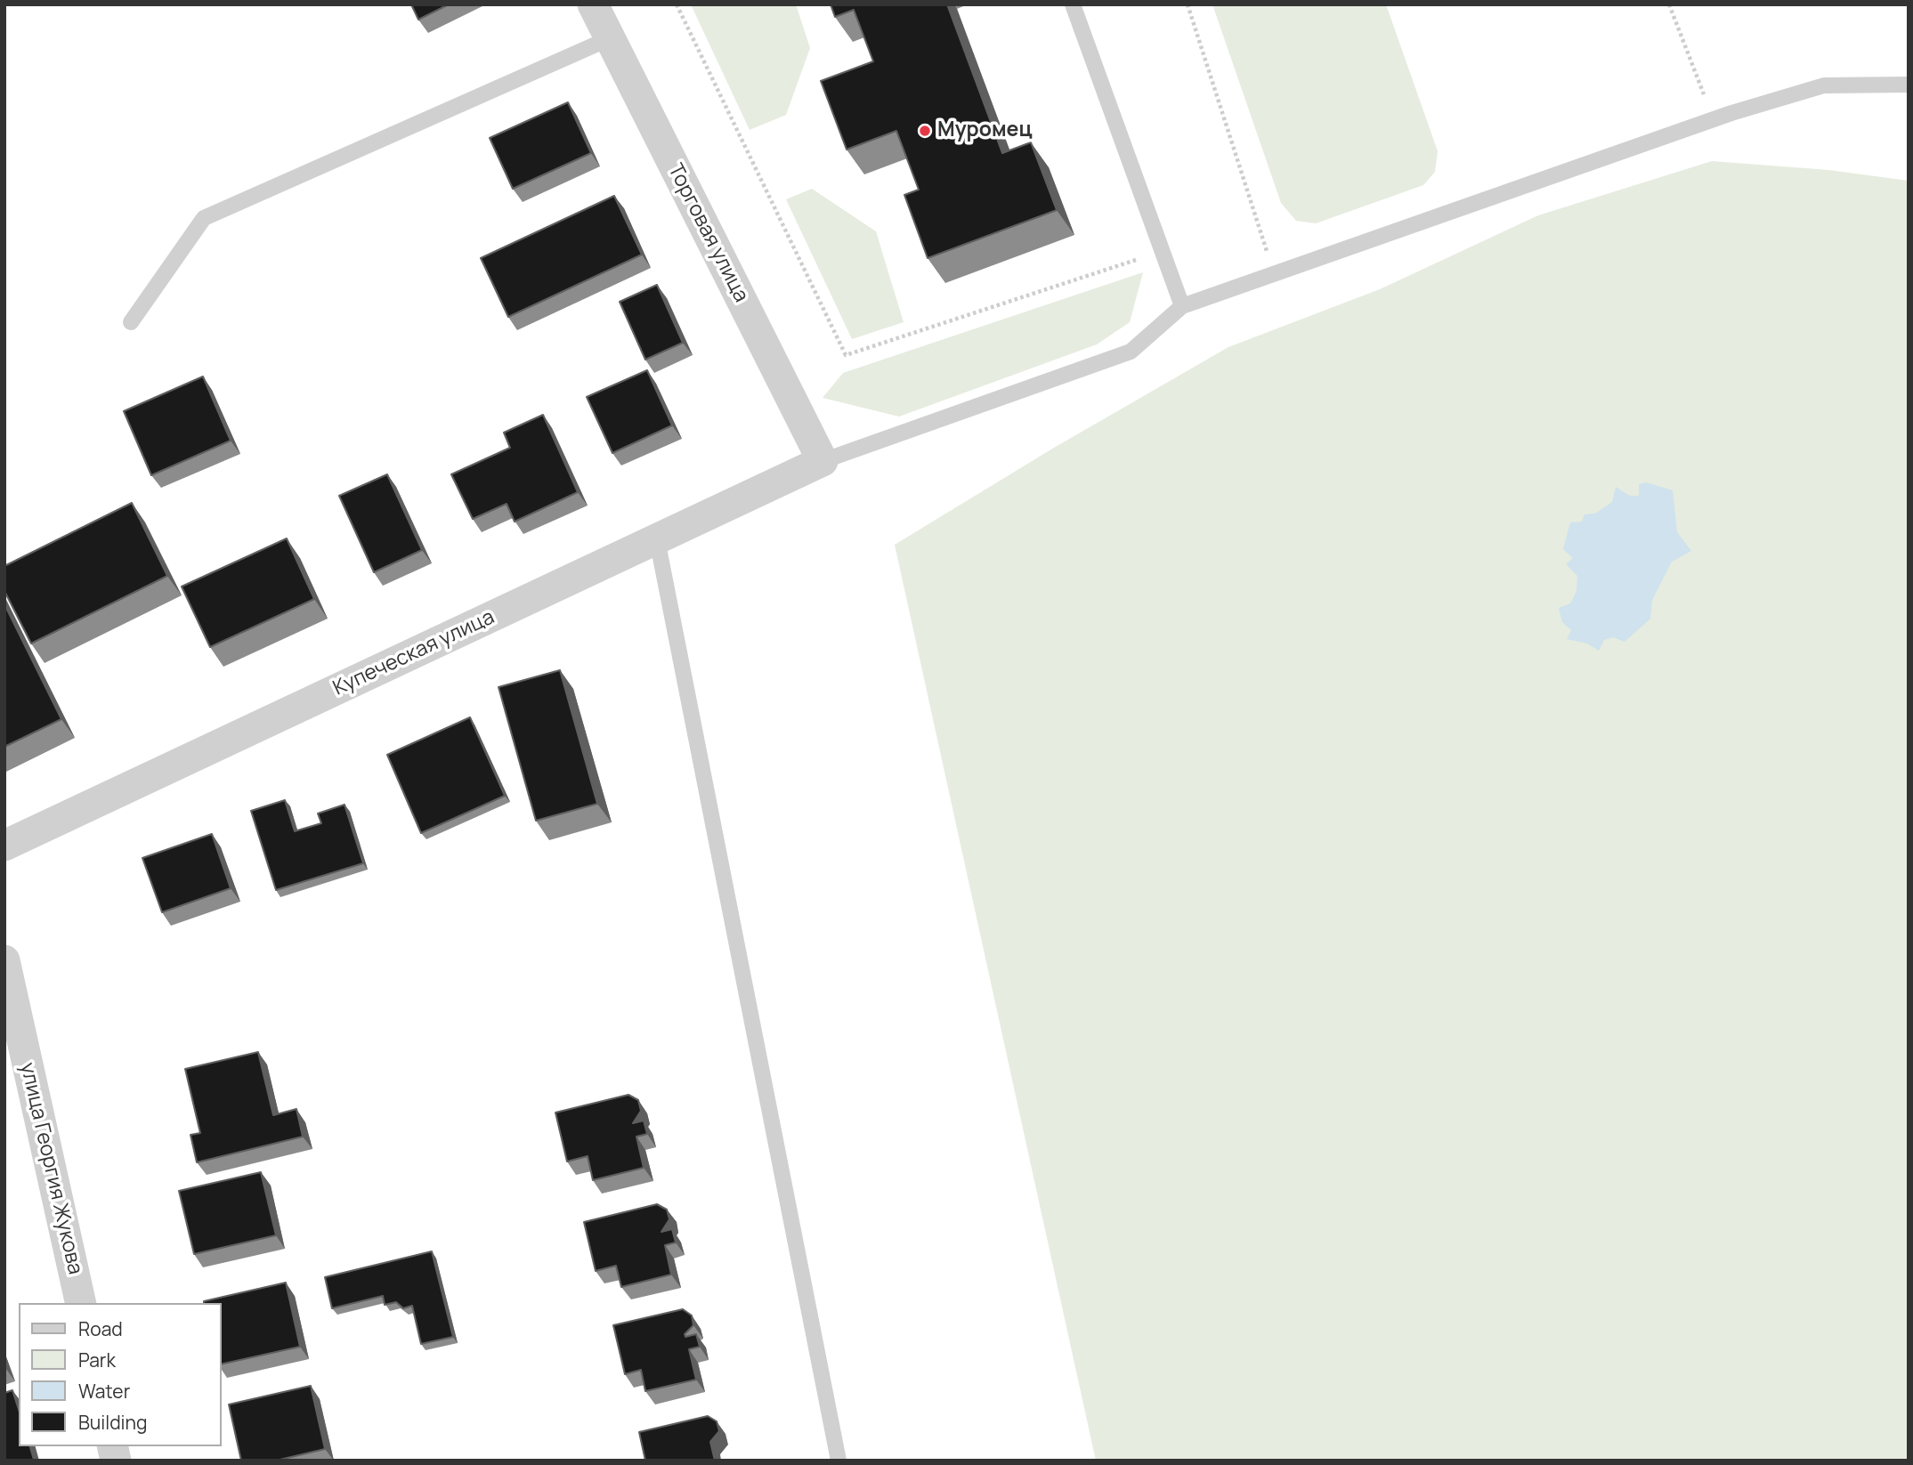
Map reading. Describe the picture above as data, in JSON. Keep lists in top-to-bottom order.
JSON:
{
  "streets": {
    "street": ["Торговая улица", "Купеческая улица", "улица Георгия Жукова"]
  },
  "crossings": [
    ["Торговая улица", "Купеческая улица"]
  ],
  "places": ["Муромец"],
  "legend": [
    "Road",
    "Park",
    "Water",
    "Building"
  ]
}
